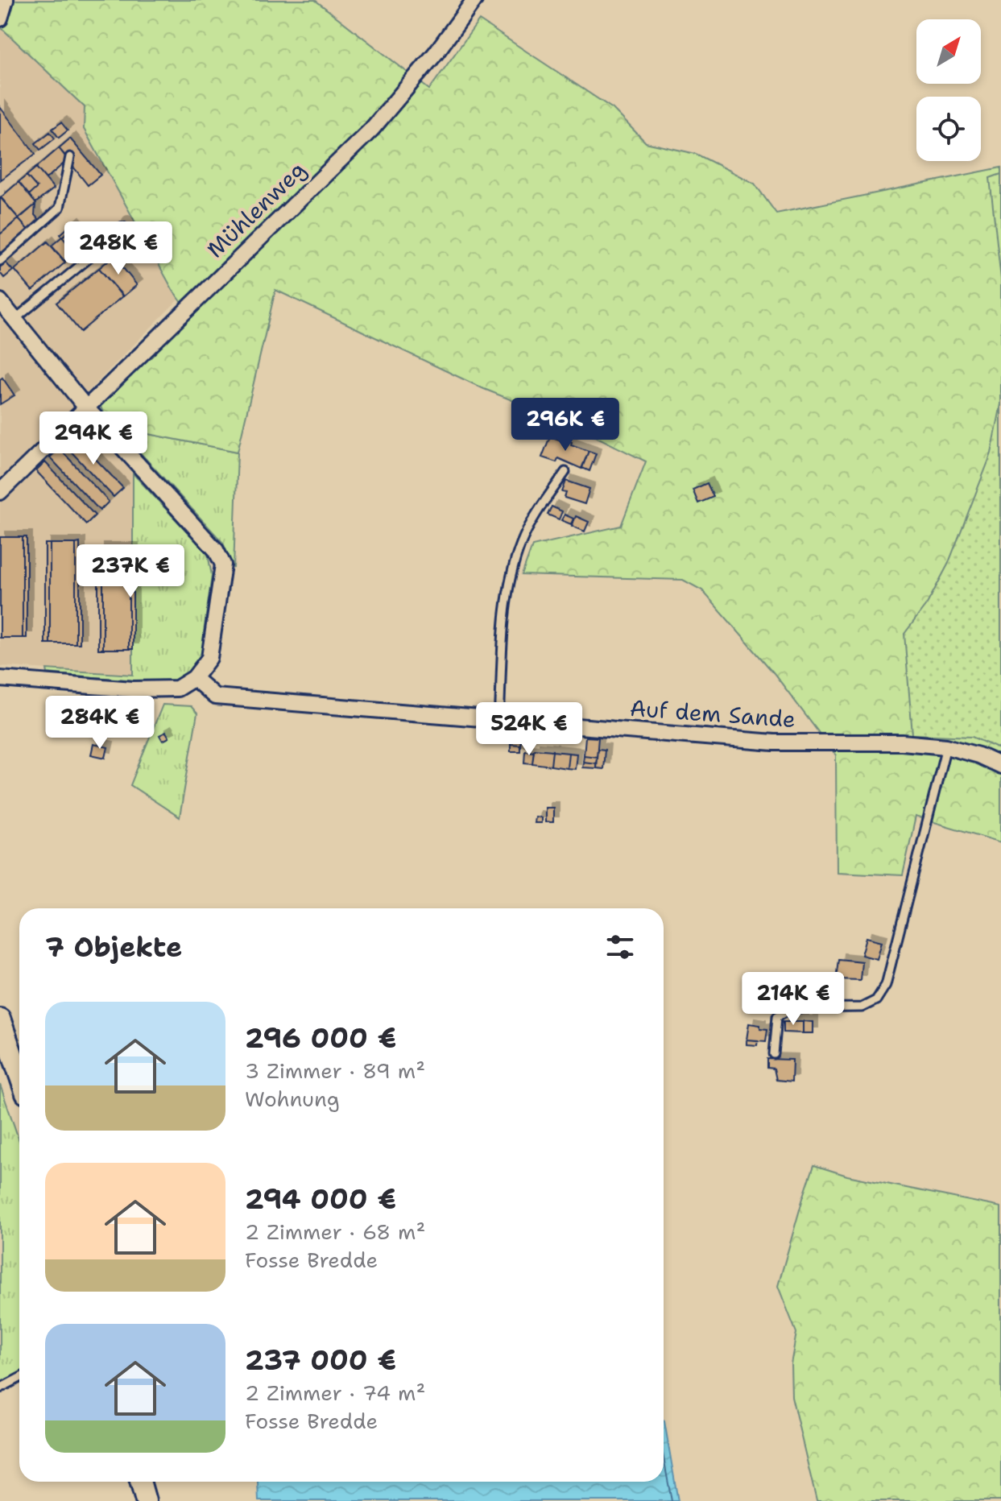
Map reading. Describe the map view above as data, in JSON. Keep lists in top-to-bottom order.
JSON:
{
  "streets": {
    "street": ["Mühlenweg", "Auf dem Sande"]
  },
  "north": "top right",
  "page": {
    "price": [
      "248K €",
      "296K €",
      "294K €",
      "237K €",
      "284K €",
      "524K €",
      "214K €"
    ],
    "heading": "7 Objekte",
    "list": [
      {
        "name": "296 000 €",
        "note": "3 Zimmer · 89 m² · Wohnung"
      },
      {
        "name": "294 000 €",
        "note": "2 Zimmer · 68 m² · Fosse Bredde"
      },
      {
        "name": "237 000 €",
        "note": "2 Zimmer · 74 m² · Fosse Bredde"
      }
    ]
  }
}
